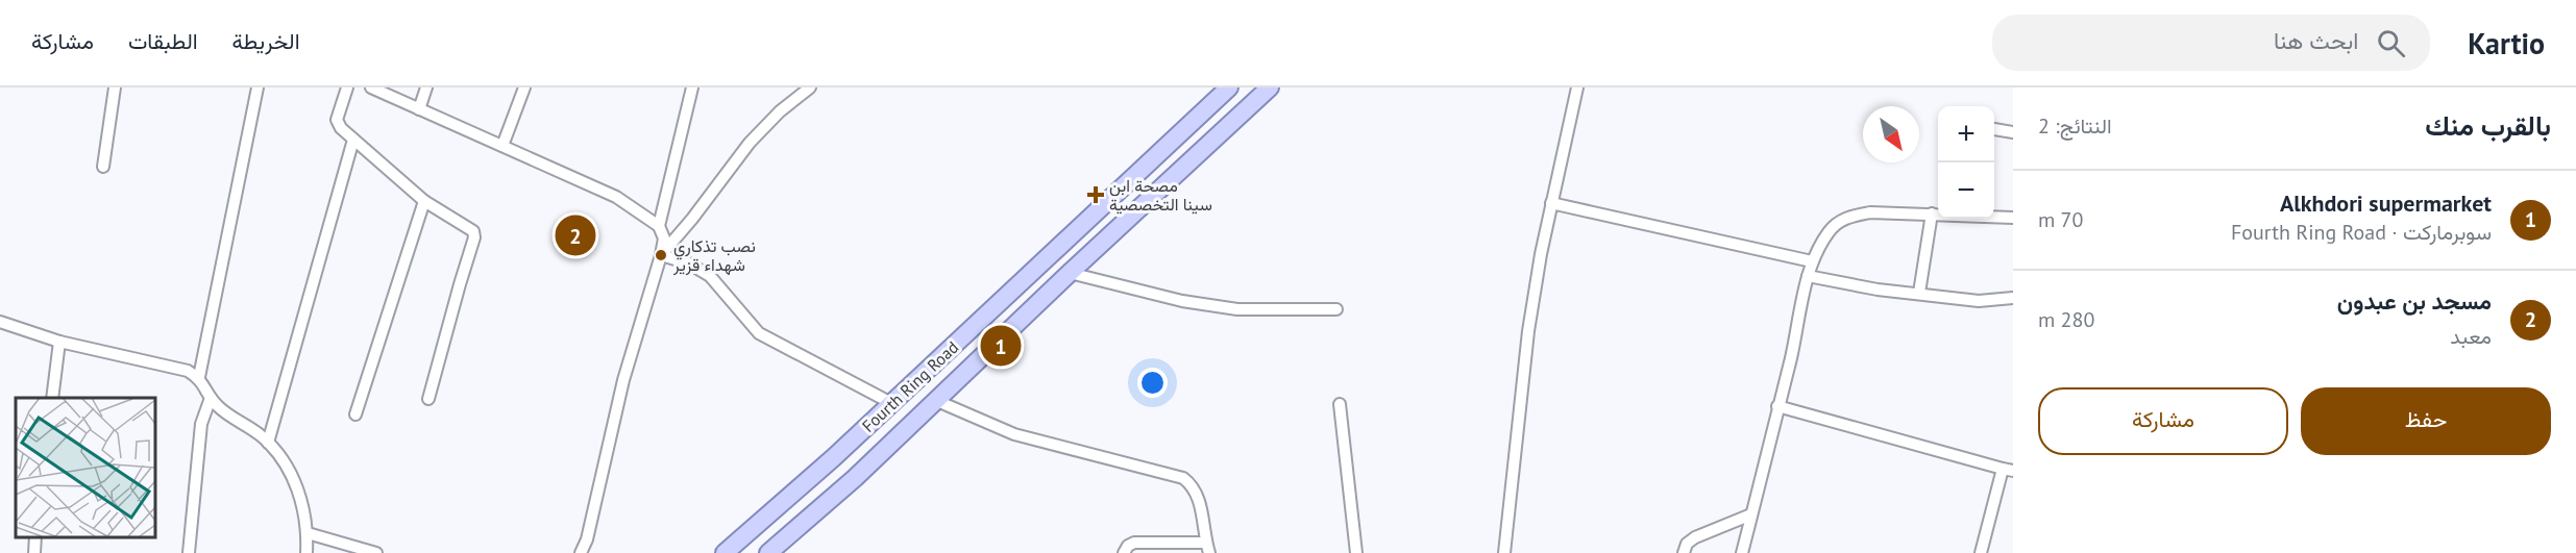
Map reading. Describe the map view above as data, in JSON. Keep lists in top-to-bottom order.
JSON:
{
  "streets": {
    "main road": ["Fourth Ring Road"]
  },
  "places": {
    "health": ["مصحة ابن سينا التخصصية"],
    "other": ["نصب تذكاري شهداء قزير"]
  },
  "north": "bottom right",
  "page": {
    "header": "Kartio",
    "search": "ابحث هنا",
    "nav": ["الخريطة", "الطبقات", "مشاركة"],
    "heading": ["بالقرب منك", "النتائج: 2"],
    "map_buttons": ["+", "−"],
    "list": [
      {
        "mark": "1",
        "name": "Alkhdori supermarket",
        "note": "سوبرماركت · Fourth Ring Road",
        "value": "70 m"
      },
      {
        "mark": "2",
        "name": "مسجد بن عبدون",
        "note": "معبد",
        "value": "280 m"
      }
    ],
    "pins": ["2", "1"],
    "buttons": ["حفظ", "مشاركة"]
  }
}
